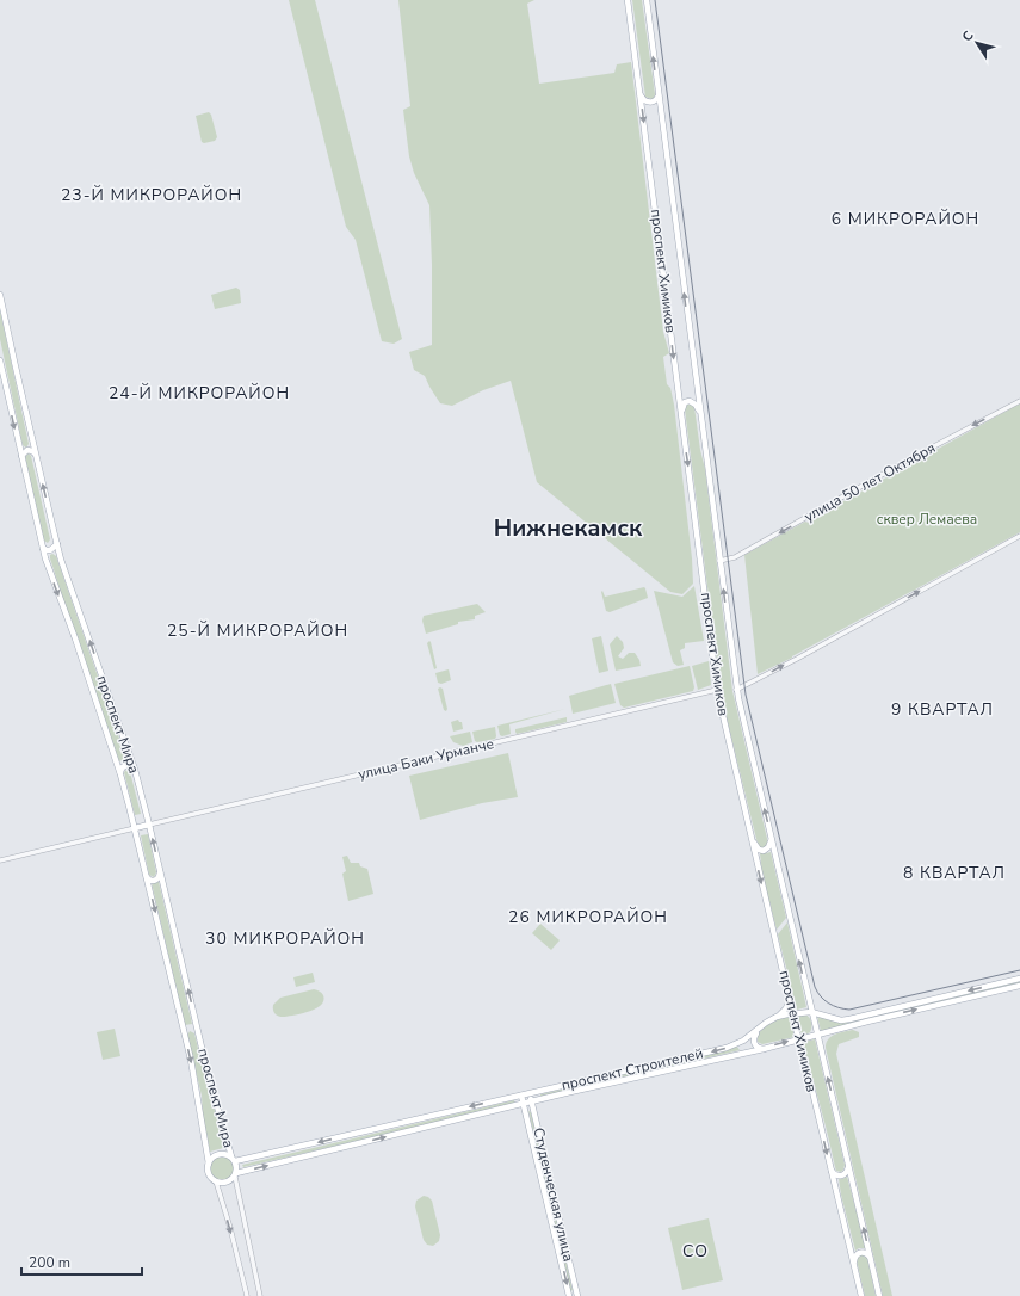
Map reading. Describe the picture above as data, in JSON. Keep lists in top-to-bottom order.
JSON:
{
  "streets": {
    "main road": [
      "проспект Химиков",
      "проспект Мира",
      "улица Баки Урманче",
      "проспект Строителей",
      "Студенческая улица"
    ],
    "street": ["улица 50 лет Октября"]
  },
  "crossings": [
    ["проспект Химиков", "улица 50 лет Октября"],
    ["проспект Химиков", "улица Баки Урманче"],
    ["проспект Химиков", "проспект Строителей"],
    ["проспект Мира", "улица Баки Урманче"],
    ["проспект Мира", "проспект Строителей"],
    ["проспект Строителей", "Студенческая улица"]
  ],
  "one_way": ["улица 50 лет Октября"],
  "districts": [
    "23-Й МИКРОРАЙОН",
    "6 МИКРОРАЙОН",
    "24-Й МИКРОРАЙОН",
    "Нижнекамск",
    "25-Й МИКРОРАЙОН",
    "9 КВАРТАЛ",
    "8 КВАРТАЛ",
    "26 МИКРОРАЙОН",
    "30 МИКРОРАЙОН",
    "СО"
  ],
  "parks": ["сквер Лемаева"],
  "scale_bar": "200 m",
  "north": "top left"
}
